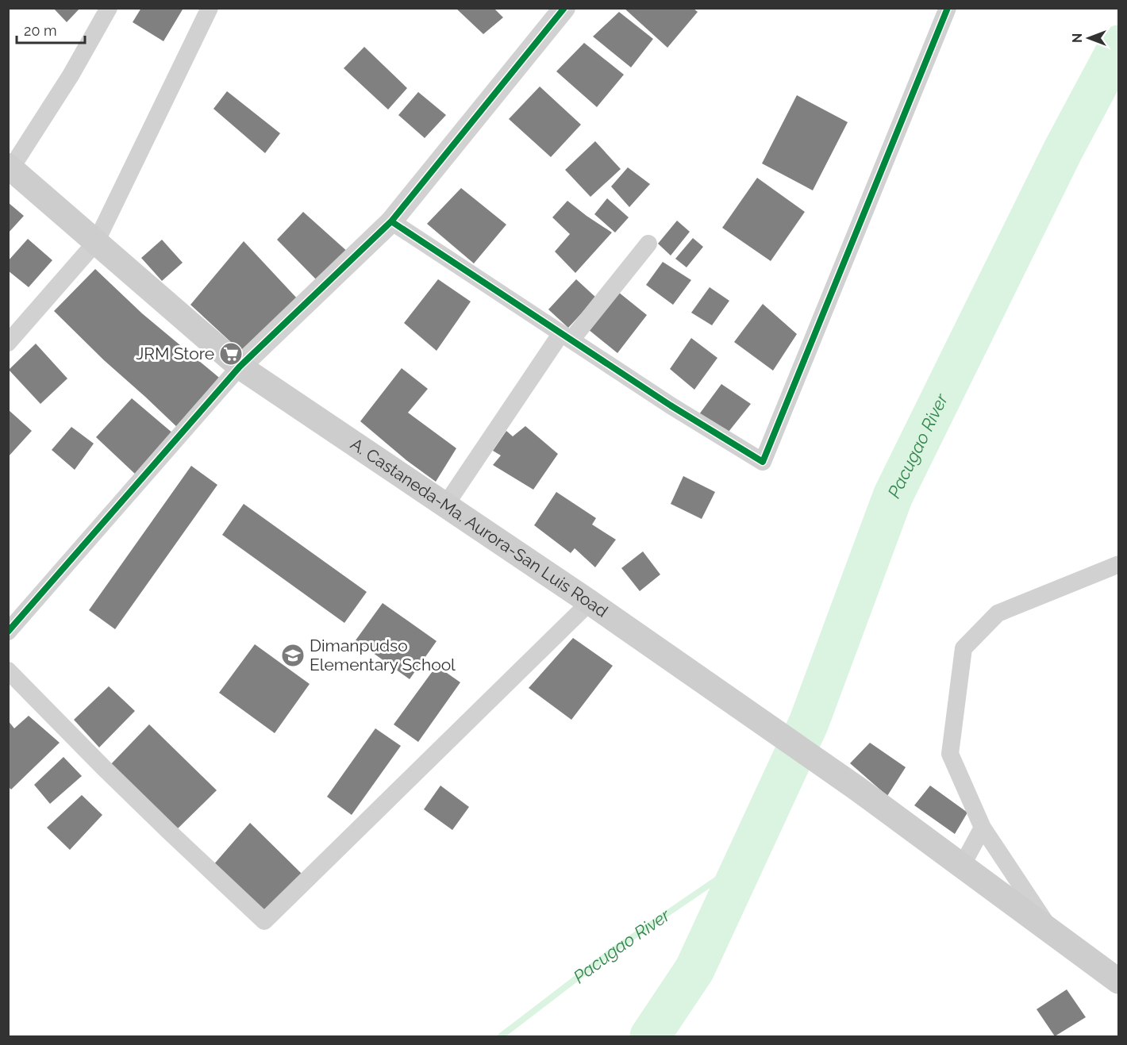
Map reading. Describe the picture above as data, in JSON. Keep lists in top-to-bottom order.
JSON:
{
  "streets": {
    "main road": ["A. Castaneda-Ma. Aurora-San Luis Road"]
  },
  "water": ["Pacugao River"],
  "places": {
    "supermarket": ["JRM Store"],
    "school or university": ["Dimanpudso Elementary School"]
  },
  "scale_bar": "20 m",
  "north": "left"
}
